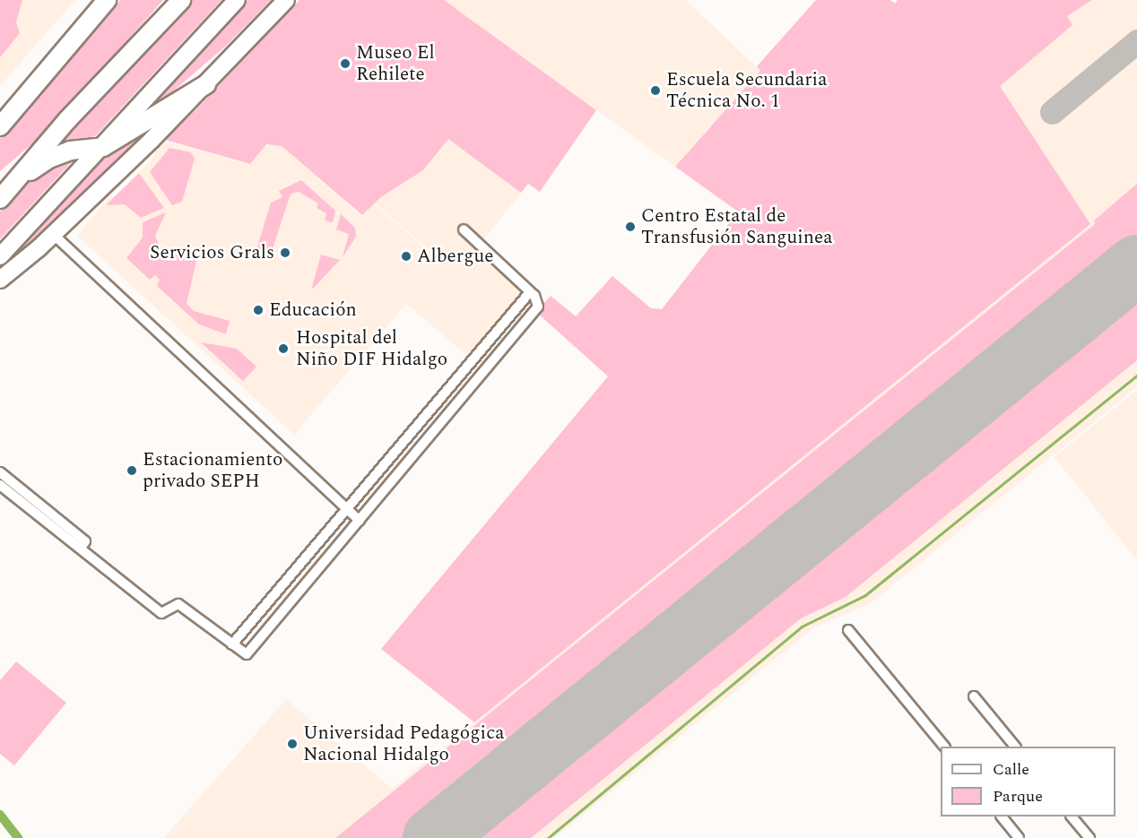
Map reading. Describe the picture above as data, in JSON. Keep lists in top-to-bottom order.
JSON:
{
  "places": [
    "Museo El Rehilete",
    "Escuela Secundaria Técnica No. 1",
    "Centro Estatal de Transfusión Sanguinea",
    "Servicios Grals",
    "Albergue",
    "Educación",
    "Hospital del Niño DIF Hidalgo",
    "Estacionamiento privado SEPH",
    "Universidad Pedagógica Nacional Hidalgo"
  ],
  "legend": ["Calle", "Parque"]
}
